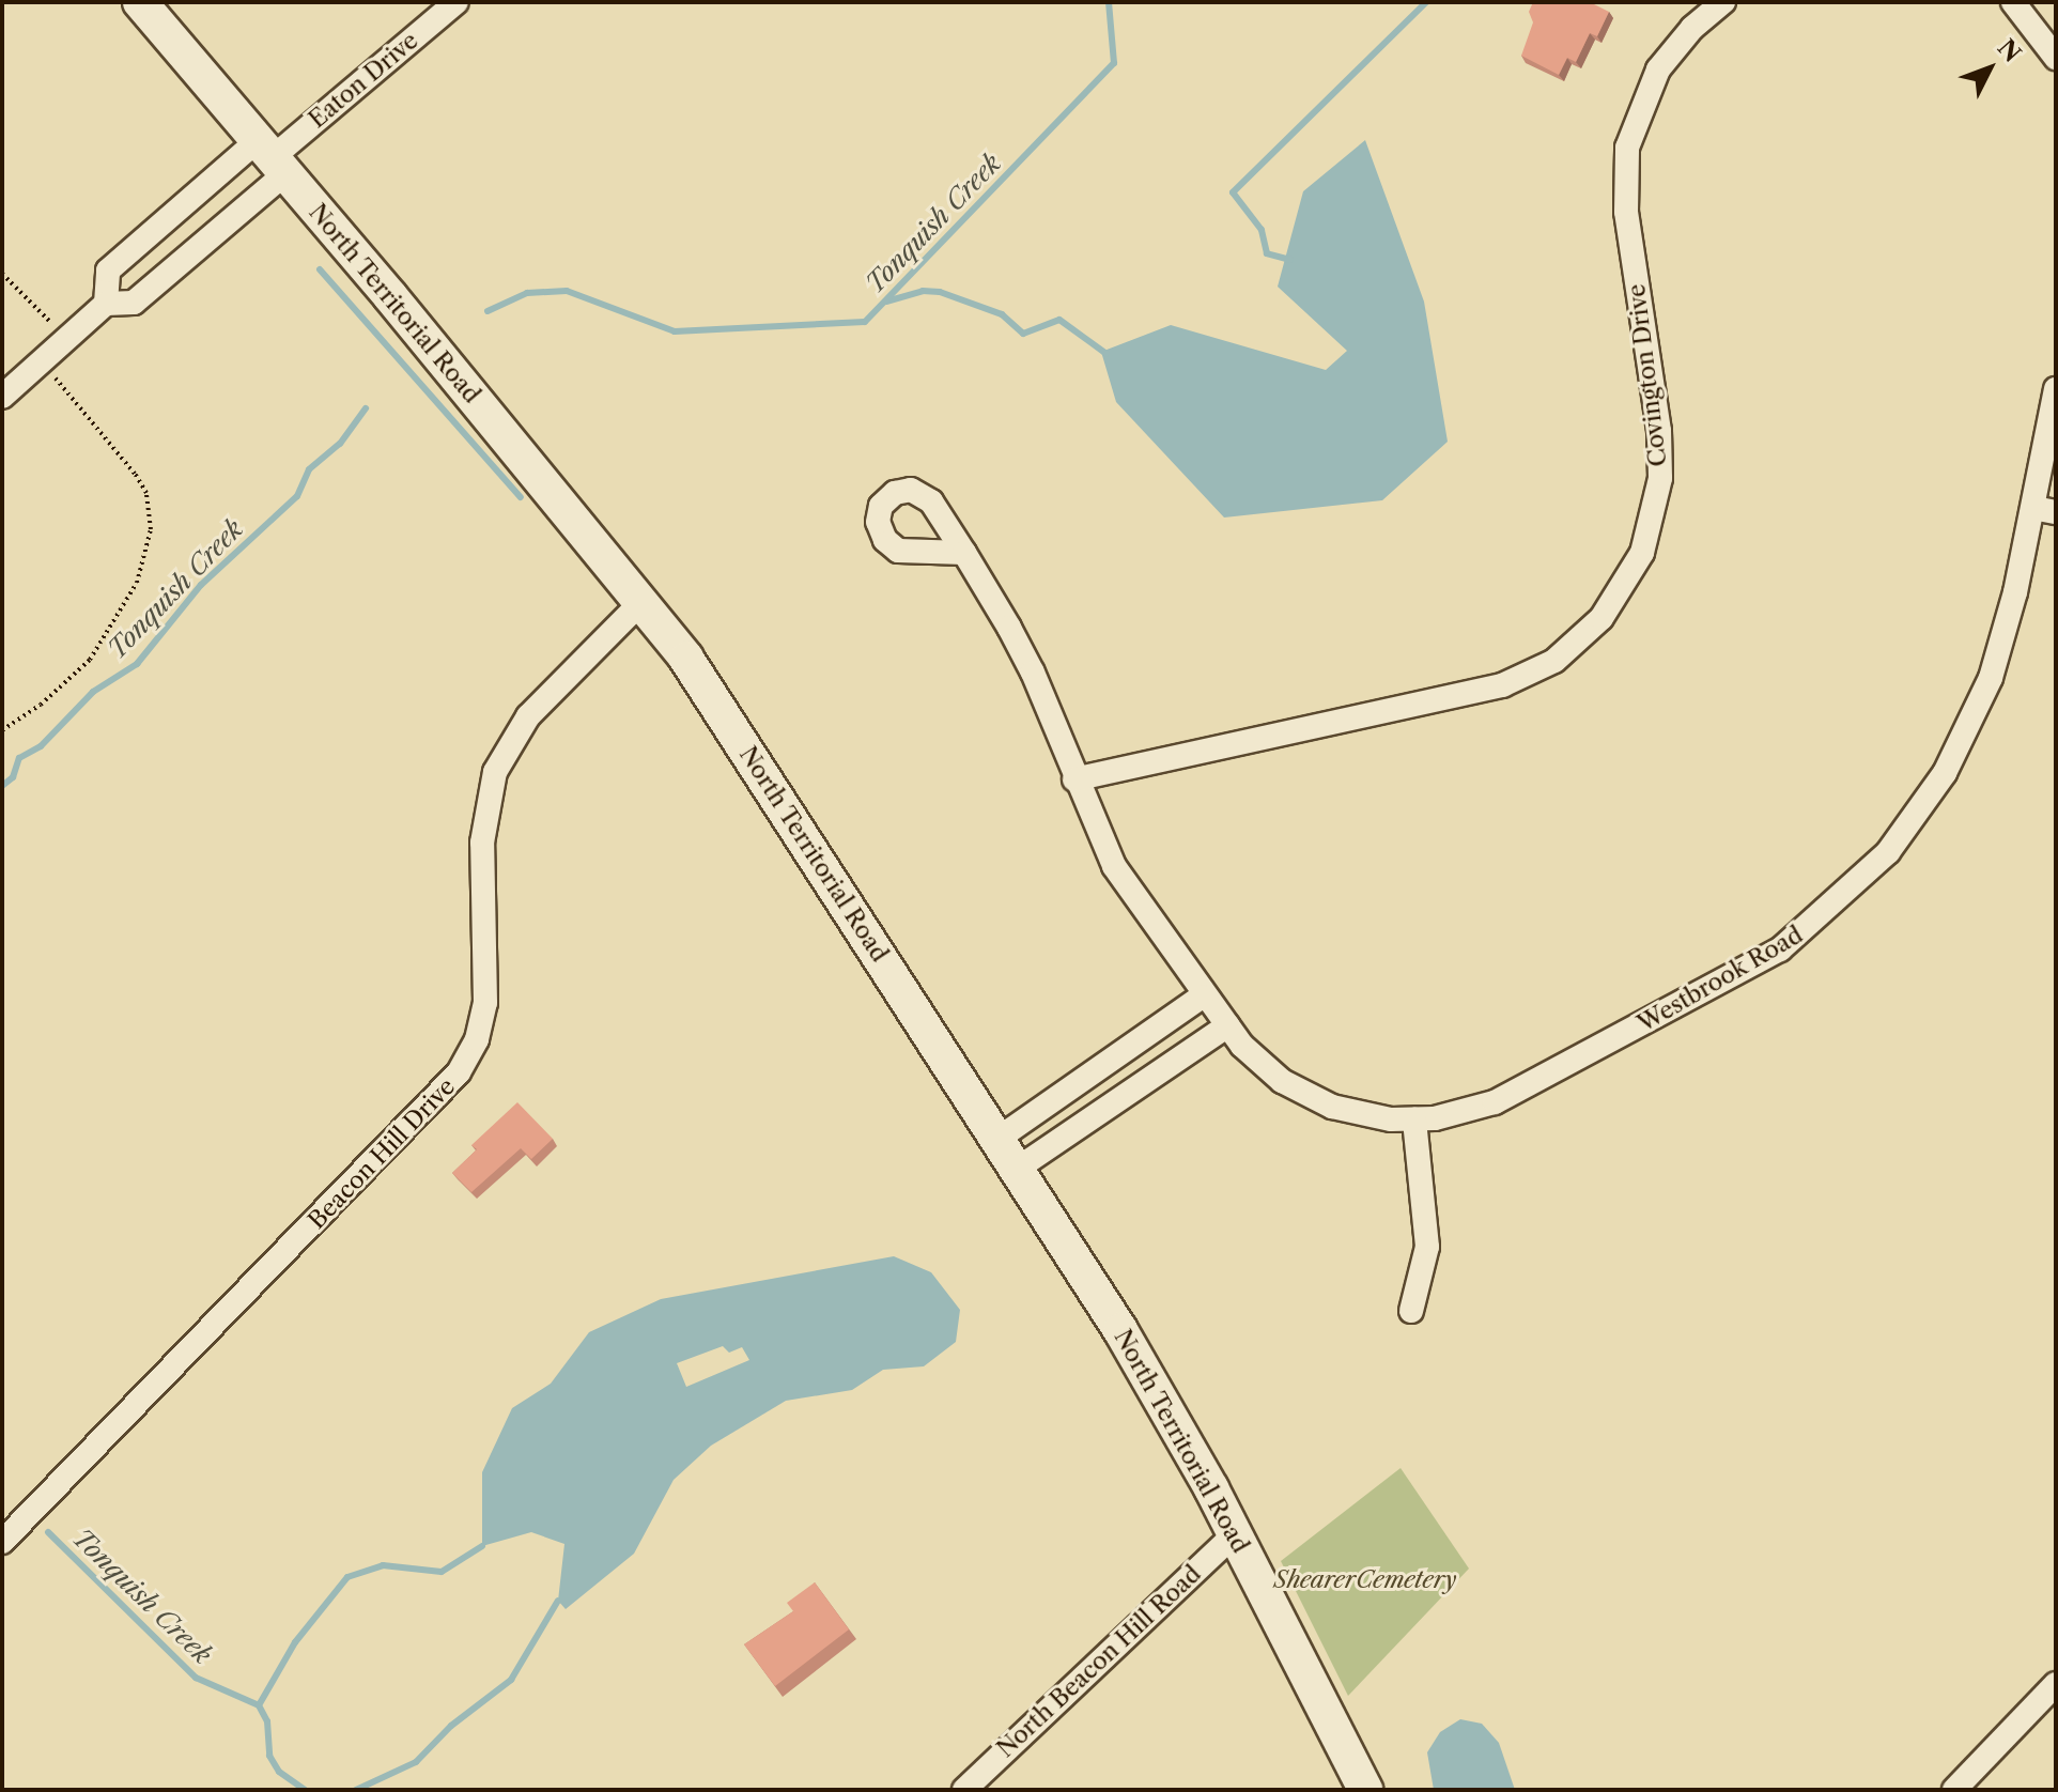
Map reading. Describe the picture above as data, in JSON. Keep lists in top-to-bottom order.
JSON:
{
  "streets": {
    "main road": ["North Territorial Road"],
    "street": [
      "Eaton Drive",
      "Covington Drive",
      "Westbrook Road",
      "Beacon Hill Drive",
      "North Beacon Hill Road"
    ]
  },
  "crossings": [
    ["Eaton Drive", "North Territorial Road"],
    ["North Territorial Road", "Beacon Hill Drive"],
    ["North Territorial Road", "North Beacon Hill Road"],
    ["Covington Drive", "Westbrook Road"]
  ],
  "water": ["Tonquish Creek"],
  "parks": ["ShearerCemetery"],
  "north": "top right"
}
